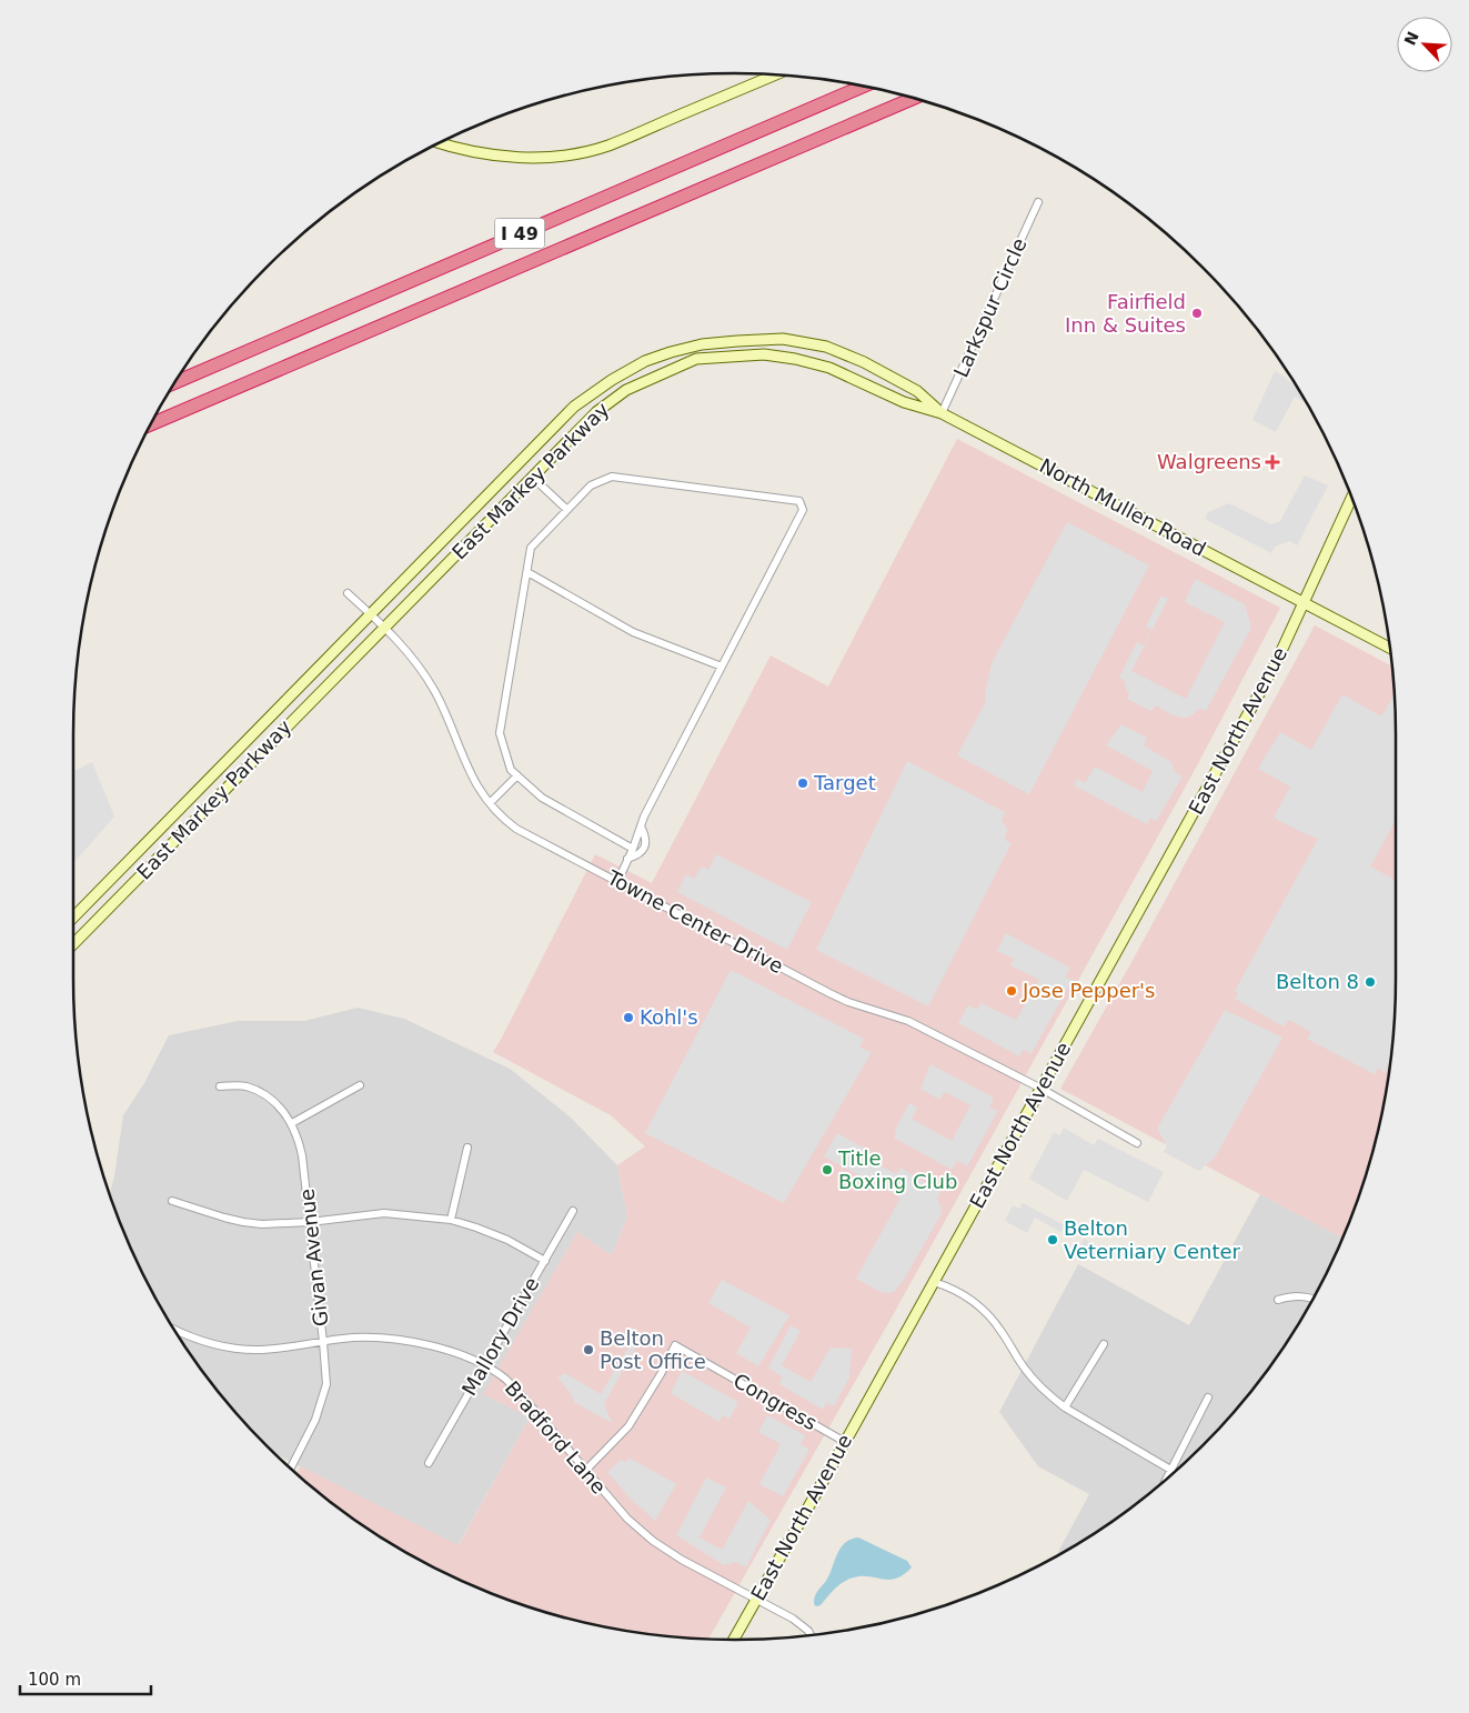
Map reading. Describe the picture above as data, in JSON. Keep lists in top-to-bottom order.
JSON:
{
  "streets": {
    "highway": ["I 49"],
    "street": [
      "Larkspur Circle",
      "East Markey Parkway",
      "North Mullen Road",
      "East North Avenue",
      "Towne Center Drive",
      "Givan Avenue",
      "Mallory Drive",
      "Congress",
      "Bradford Lane"
    ]
  },
  "crossings": [
    ["Larkspur Circle", "East Markey Parkway"],
    ["Larkspur Circle", "North Mullen Road"],
    ["East Markey Parkway", "North Mullen Road"],
    ["East Markey Parkway", "Towne Center Drive"],
    ["North Mullen Road", "East North Avenue"],
    ["East North Avenue", "Towne Center Drive"],
    ["East North Avenue", "Congress"],
    ["East North Avenue", "Bradford Lane"],
    ["Givan Avenue", "Bradford Lane"],
    ["Mallory Drive", "Bradford Lane"],
    ["Congress", "Bradford Lane"]
  ],
  "places": {
    "other": [
      "Fairfield Inn & Suites",
      "Target",
      "Belton 8",
      "Jose Pepper's",
      "Kohl's",
      "Title Boxing Club",
      "Belton Veterniary Center",
      "Belton Post Office"
    ],
    "health": ["Walgreens"]
  },
  "scale_bar": "100 m",
  "north": "top left"
}
